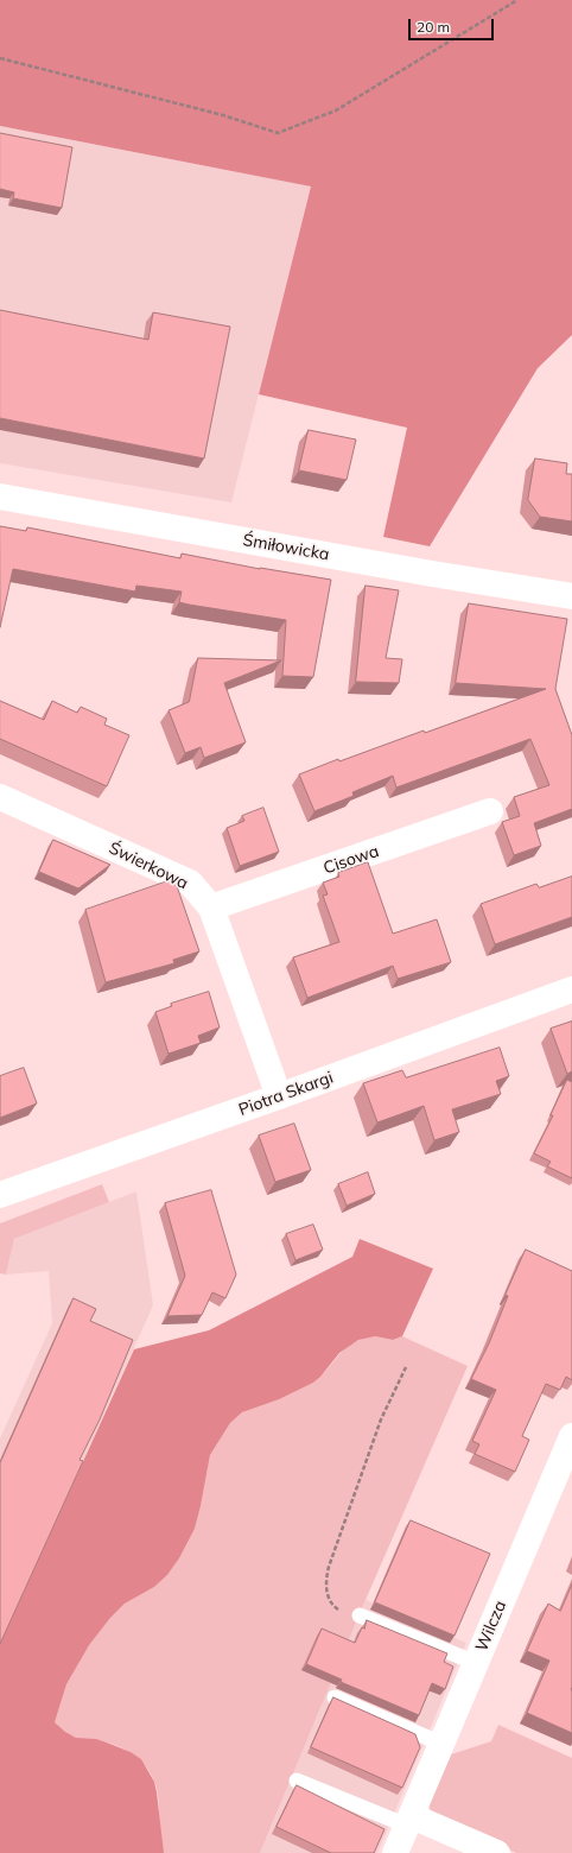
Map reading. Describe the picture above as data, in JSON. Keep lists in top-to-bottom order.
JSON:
{
  "streets": {
    "street": [
      "Śmiłowicka",
      "Cisowa",
      "Świerkowa",
      "Piotra Skargi",
      "Wilcza"
    ]
  },
  "crossings": [
    ["Cisowa", "Świerkowa"],
    ["Świerkowa", "Piotra Skargi"]
  ],
  "scale_bar": "20 m"
}
